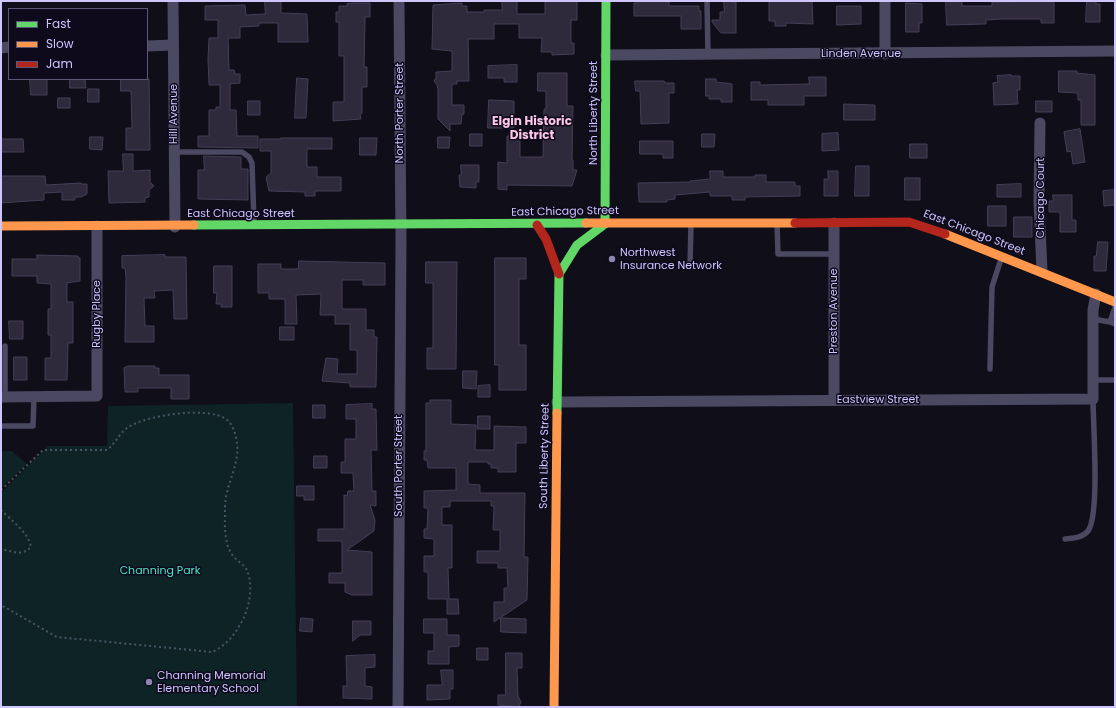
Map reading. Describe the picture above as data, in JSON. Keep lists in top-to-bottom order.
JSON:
{
  "streets": {
    "main road": ["North Liberty Street", "East Chicago Street", "South Liberty Street"],
    "street": [
      "Linden Avenue",
      "North Porter Street",
      "Hill Avenue",
      "Chicago Court",
      "Preston Avenue",
      "Rugby Place",
      "Eastview Street",
      "South Porter Street"
    ]
  },
  "crossings": [
    ["Linden Avenue", "North Liberty Street"],
    ["North Porter Street", "East Chicago Street"],
    ["North Porter Street", "South Porter Street"],
    ["North Liberty Street", "East Chicago Street"],
    ["Hill Avenue", "East Chicago Street"],
    ["Chicago Court", "East Chicago Street"],
    ["East Chicago Street", "Preston Avenue"],
    ["East Chicago Street", "Rugby Place"],
    ["East Chicago Street", "South Porter Street"],
    ["Preston Avenue", "Eastview Street"],
    ["Eastview Street", "South Liberty Street"]
  ],
  "districts": ["Elgin Historic District"],
  "parks": ["Channing Park"],
  "places": ["Northwest Insurance Network", "Channing Memorial Elementary School"],
  "legend": ["Fast", "Slow", "Jam"]
}
